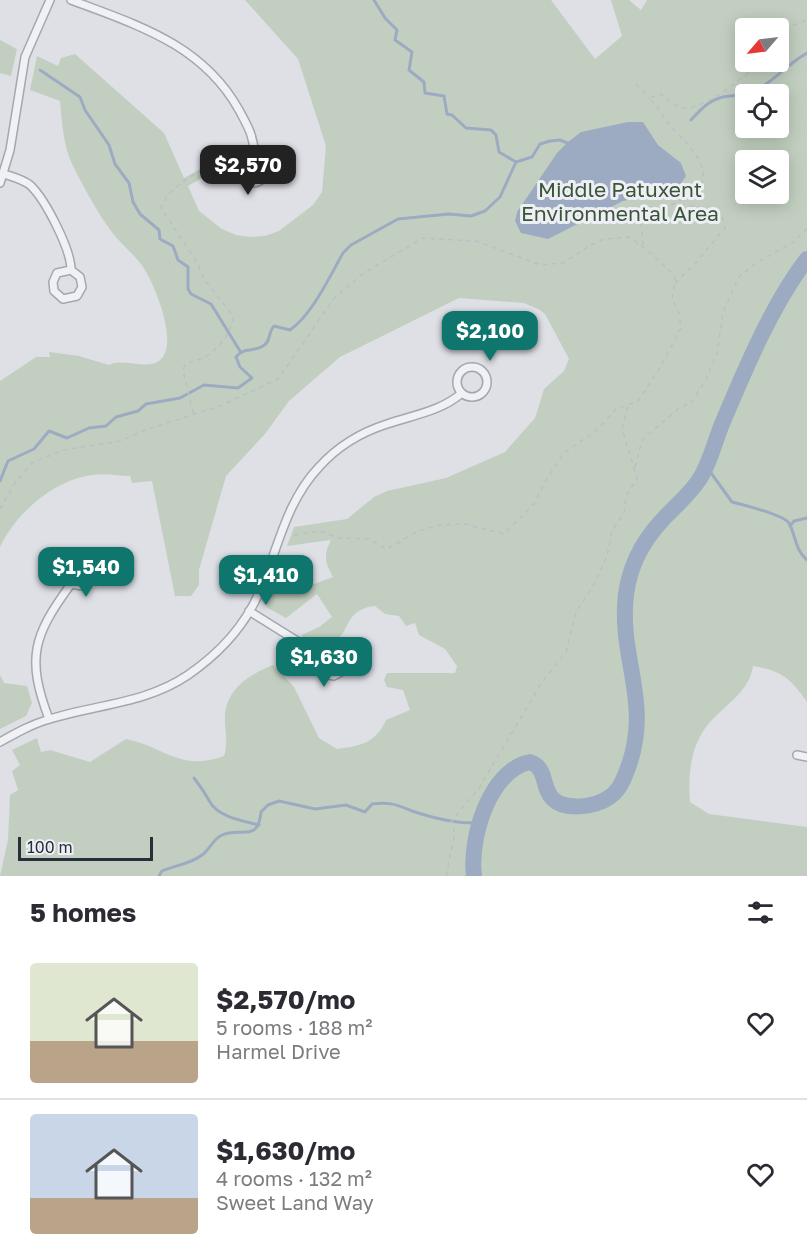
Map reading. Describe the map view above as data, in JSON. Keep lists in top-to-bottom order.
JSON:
{
  "parks": ["Middle Patuxent Environmental Area"],
  "scale_bar": "100 m",
  "north": "bottom left",
  "page": {
    "price": [
      "$2,570",
      "$2,100",
      "$1,540",
      "$1,410",
      "$1,630"
    ],
    "scale": "100 m",
    "heading": "5 homes",
    "list": [
      {
        "name": "$2,570/mo",
        "note": "5 rooms · 188 m² · Harmel Drive"
      },
      {
        "name": "$1,630/mo",
        "note": "4 rooms · 132 m² · Sweet Land Way"
      }
    ]
  }
}
